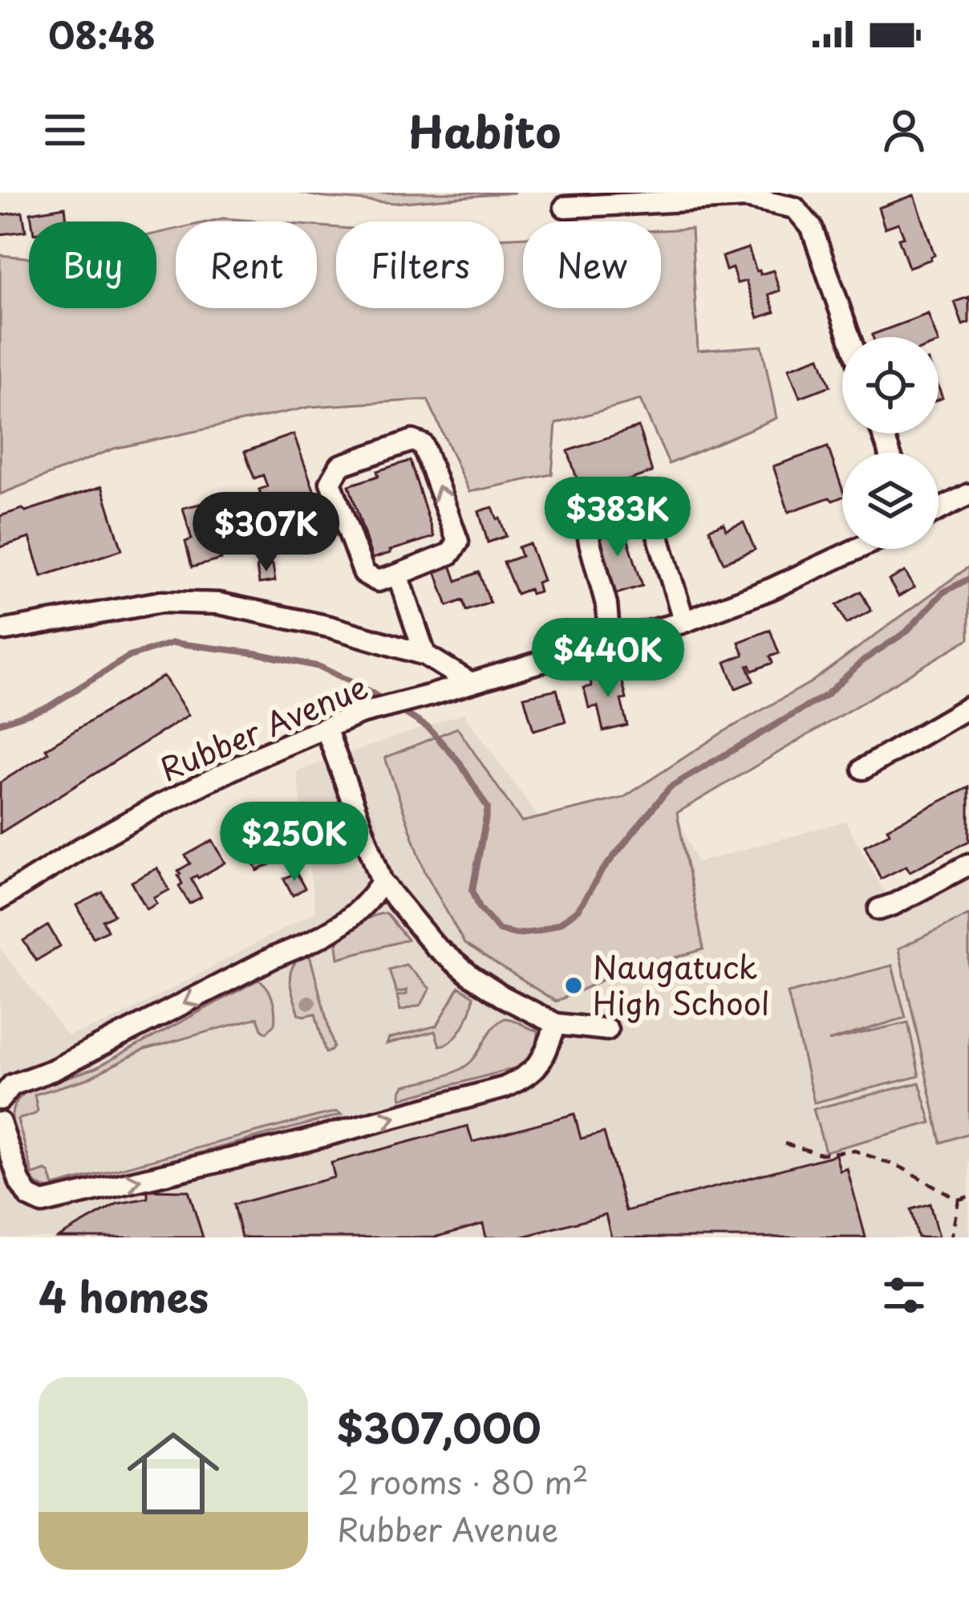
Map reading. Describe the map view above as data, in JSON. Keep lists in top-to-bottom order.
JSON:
{
  "streets": {
    "street": ["Rubber Avenue"]
  },
  "places": ["Naugatuck High School"],
  "page": {
    "status": "08:48",
    "header": "Habito",
    "chip": [
      "Buy",
      "Rent",
      "Filters",
      "New"
    ],
    "price": [
      "$383K",
      "$307K",
      "$440K",
      "$250K"
    ],
    "heading": "4 homes",
    "list": [
      {
        "name": "$307,000",
        "note": "2 rooms · 80 m² · Rubber Avenue"
      }
    ]
  }
}
